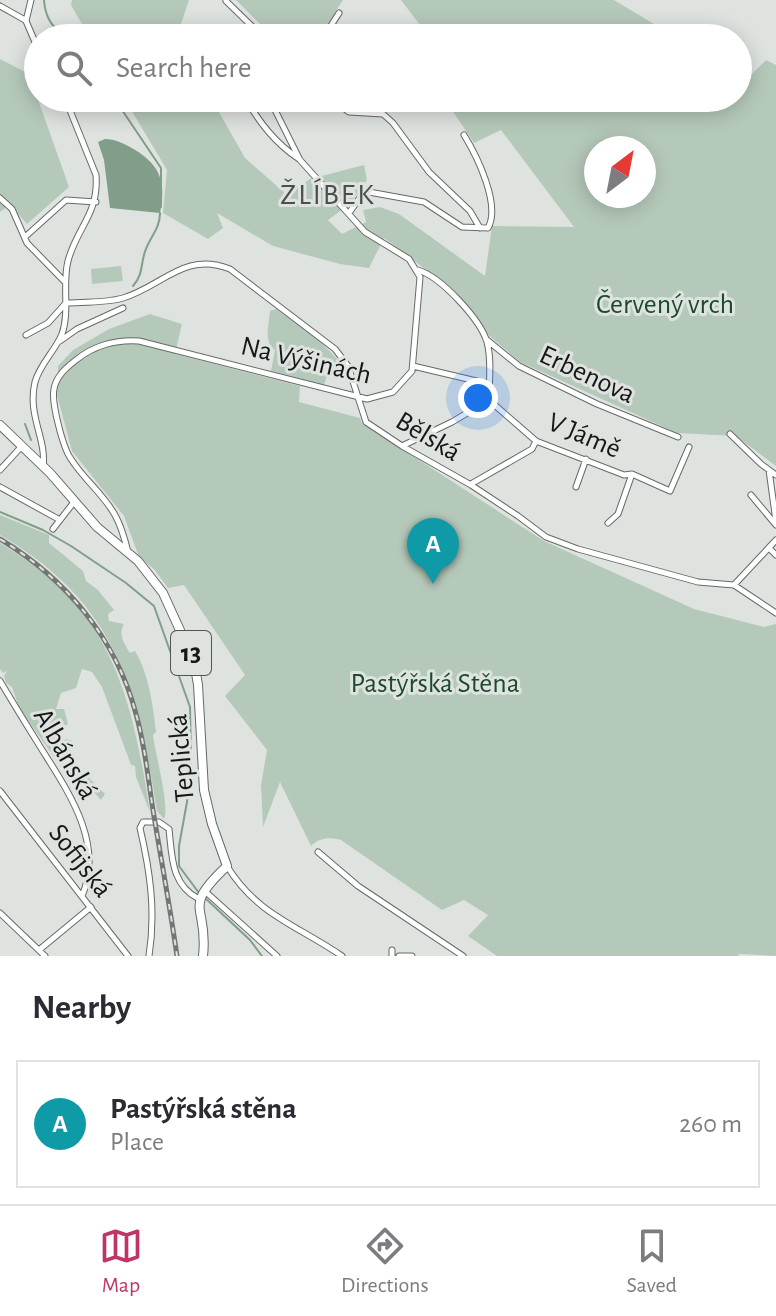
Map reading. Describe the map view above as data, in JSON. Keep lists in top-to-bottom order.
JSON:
{
  "streets": {
    "main road": ["13", "Teplická"],
    "street": [
      "Na Výšinách",
      "Erbenova",
      "V Jámě",
      "Bělská",
      "Albánská",
      "Sofijská"
    ]
  },
  "crossings": [
    ["Na Výšinách", "Erbenova"],
    ["Na Výšinách", "Bělská"],
    ["Na Výšinách", "Teplická"],
    ["Albánská", "Sofijská"]
  ],
  "districts": ["ŽLÍBEK"],
  "parks": ["Červený vrch", "Pastýřská Stěna"],
  "north": "top right",
  "page": {
    "search": "Search here",
    "pins": "A",
    "heading": "Nearby",
    "list": [
      {
        "mark": "A",
        "name": "Pastýřská stěna",
        "note": "Place",
        "value": "260 m"
      }
    ],
    "nav": ["Map", "Directions", "Saved"]
  }
}
